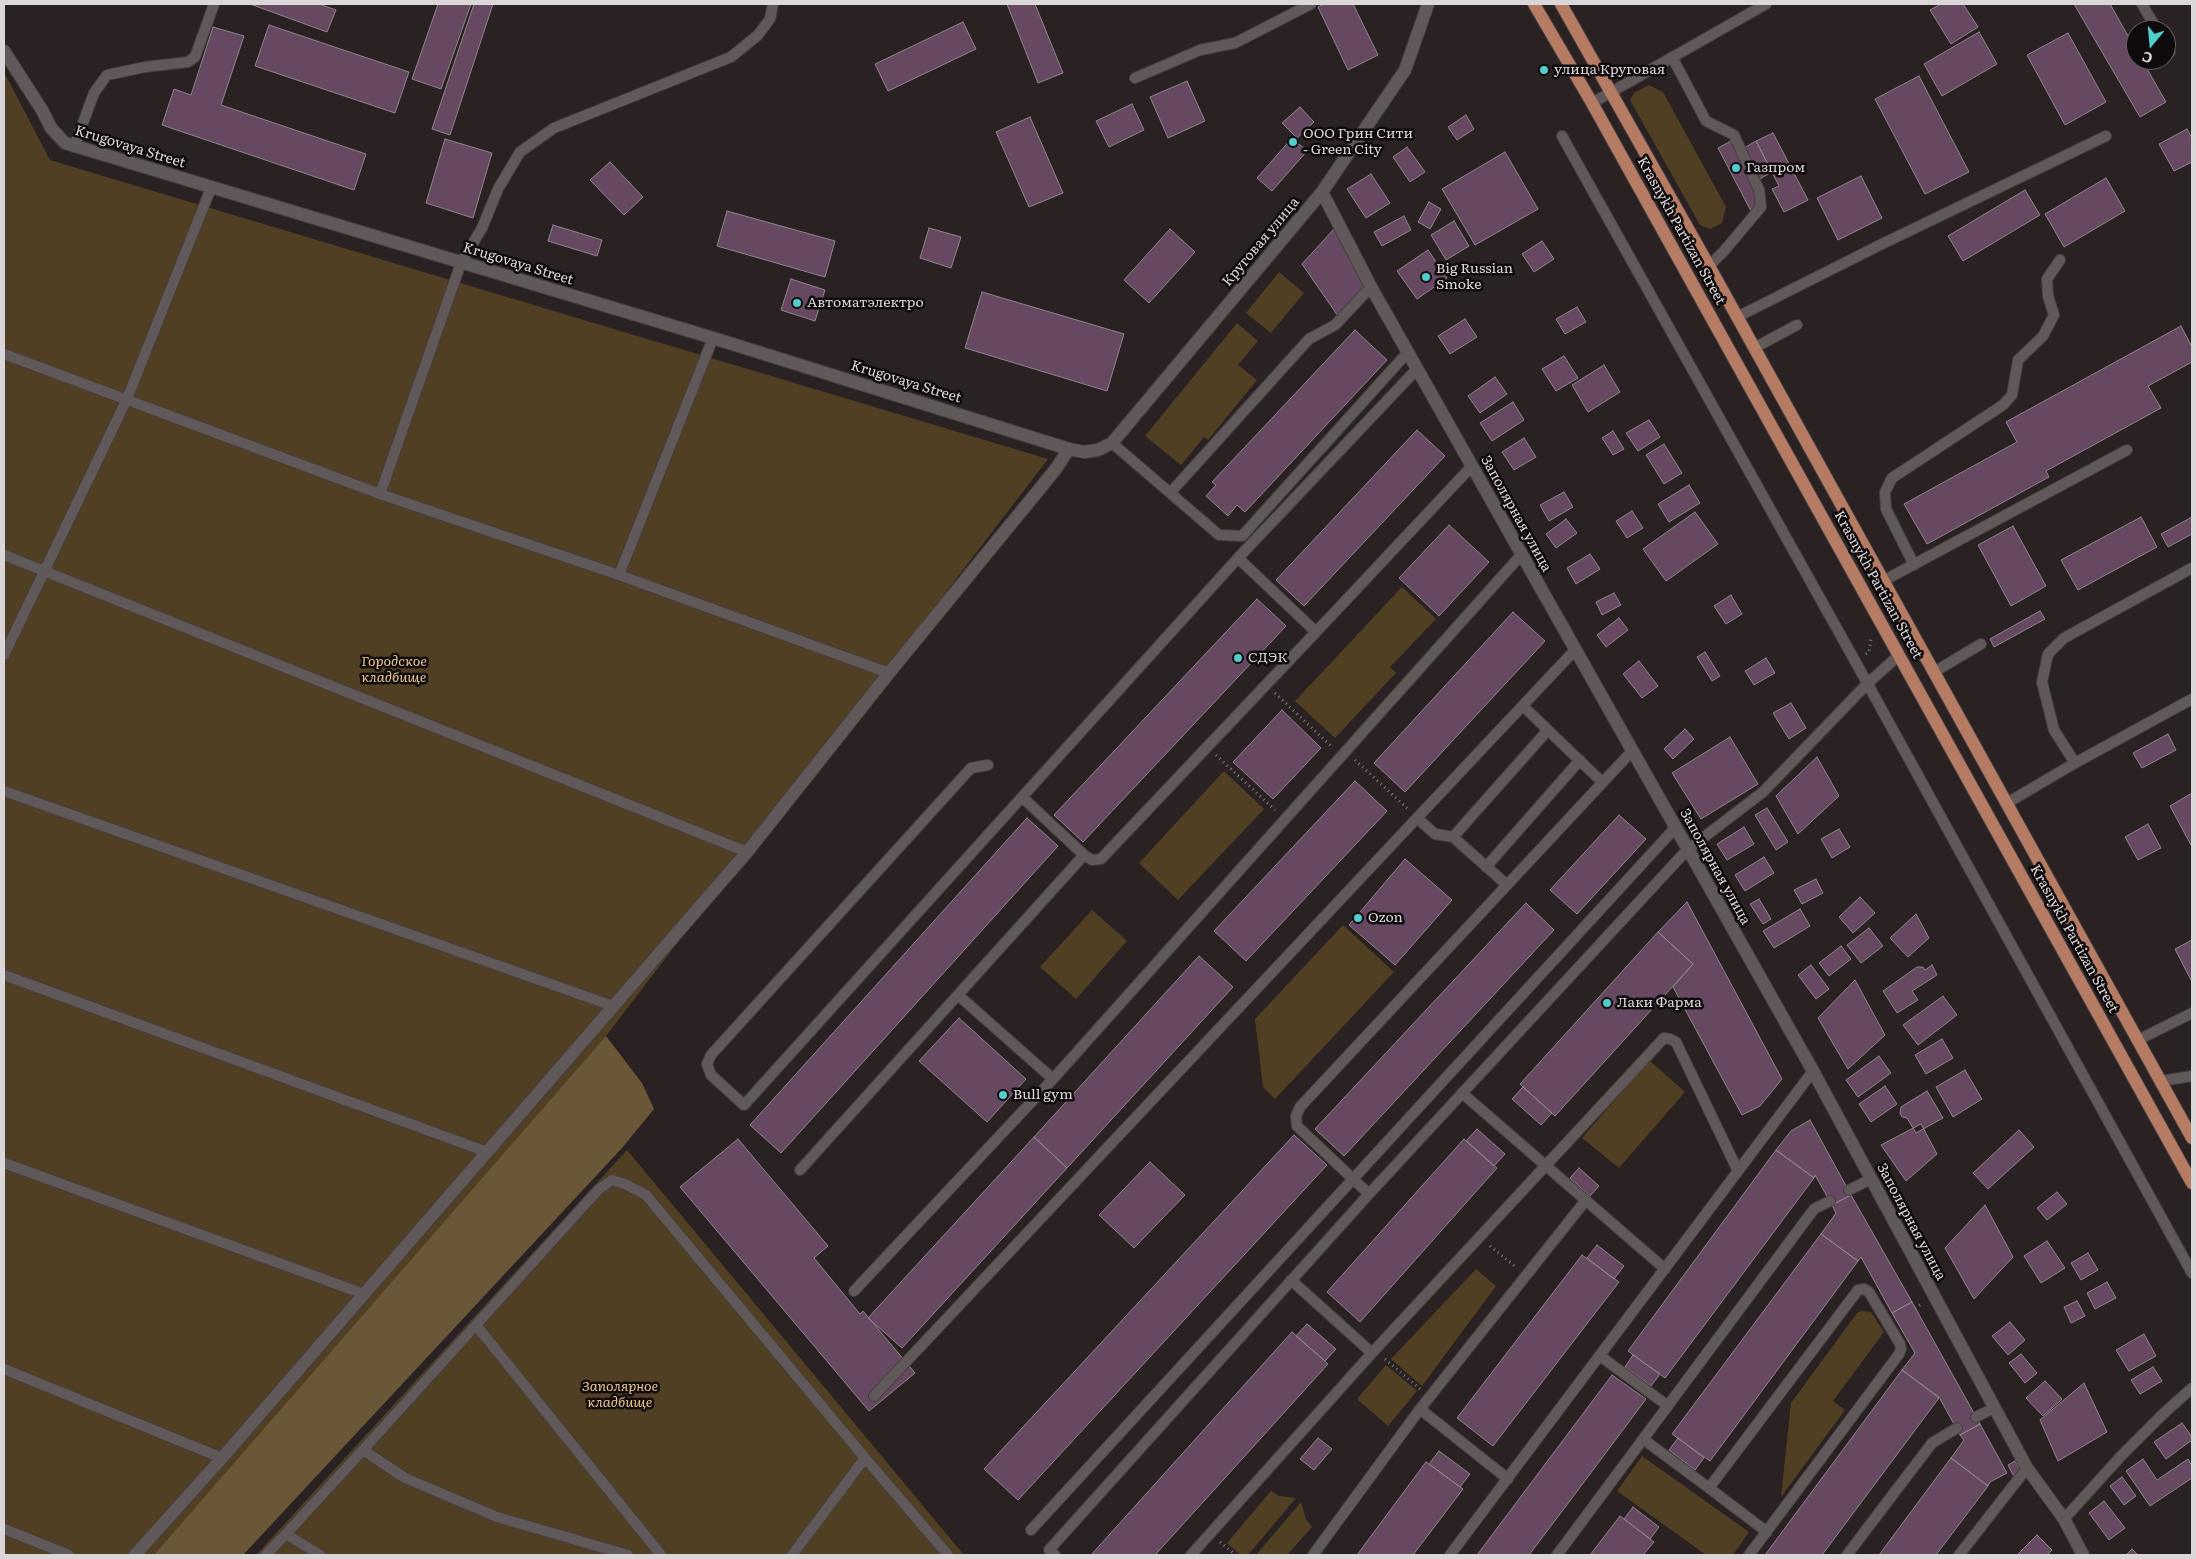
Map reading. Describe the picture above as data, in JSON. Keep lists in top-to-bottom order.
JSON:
{
  "streets": {
    "main road": ["Krasnykh Partizan Street"],
    "street": ["Krugovaya Street", "Круговая улица", "Заполярная улица"]
  },
  "crossings": [
    ["Круговая улица", "Заполярная улица"]
  ],
  "parks": ["Городское кладбище", "Заполярное кладбище"],
  "places": [
    "улица Круговая",
    "ООО Грин Сити - Green City",
    "Газпром",
    "Big Russian Smoke",
    "Автоматэлектро",
    "СДЭК",
    "Ozon",
    "Лаки Фарма",
    "Bull gym"
  ],
  "north": "bottom"
}
